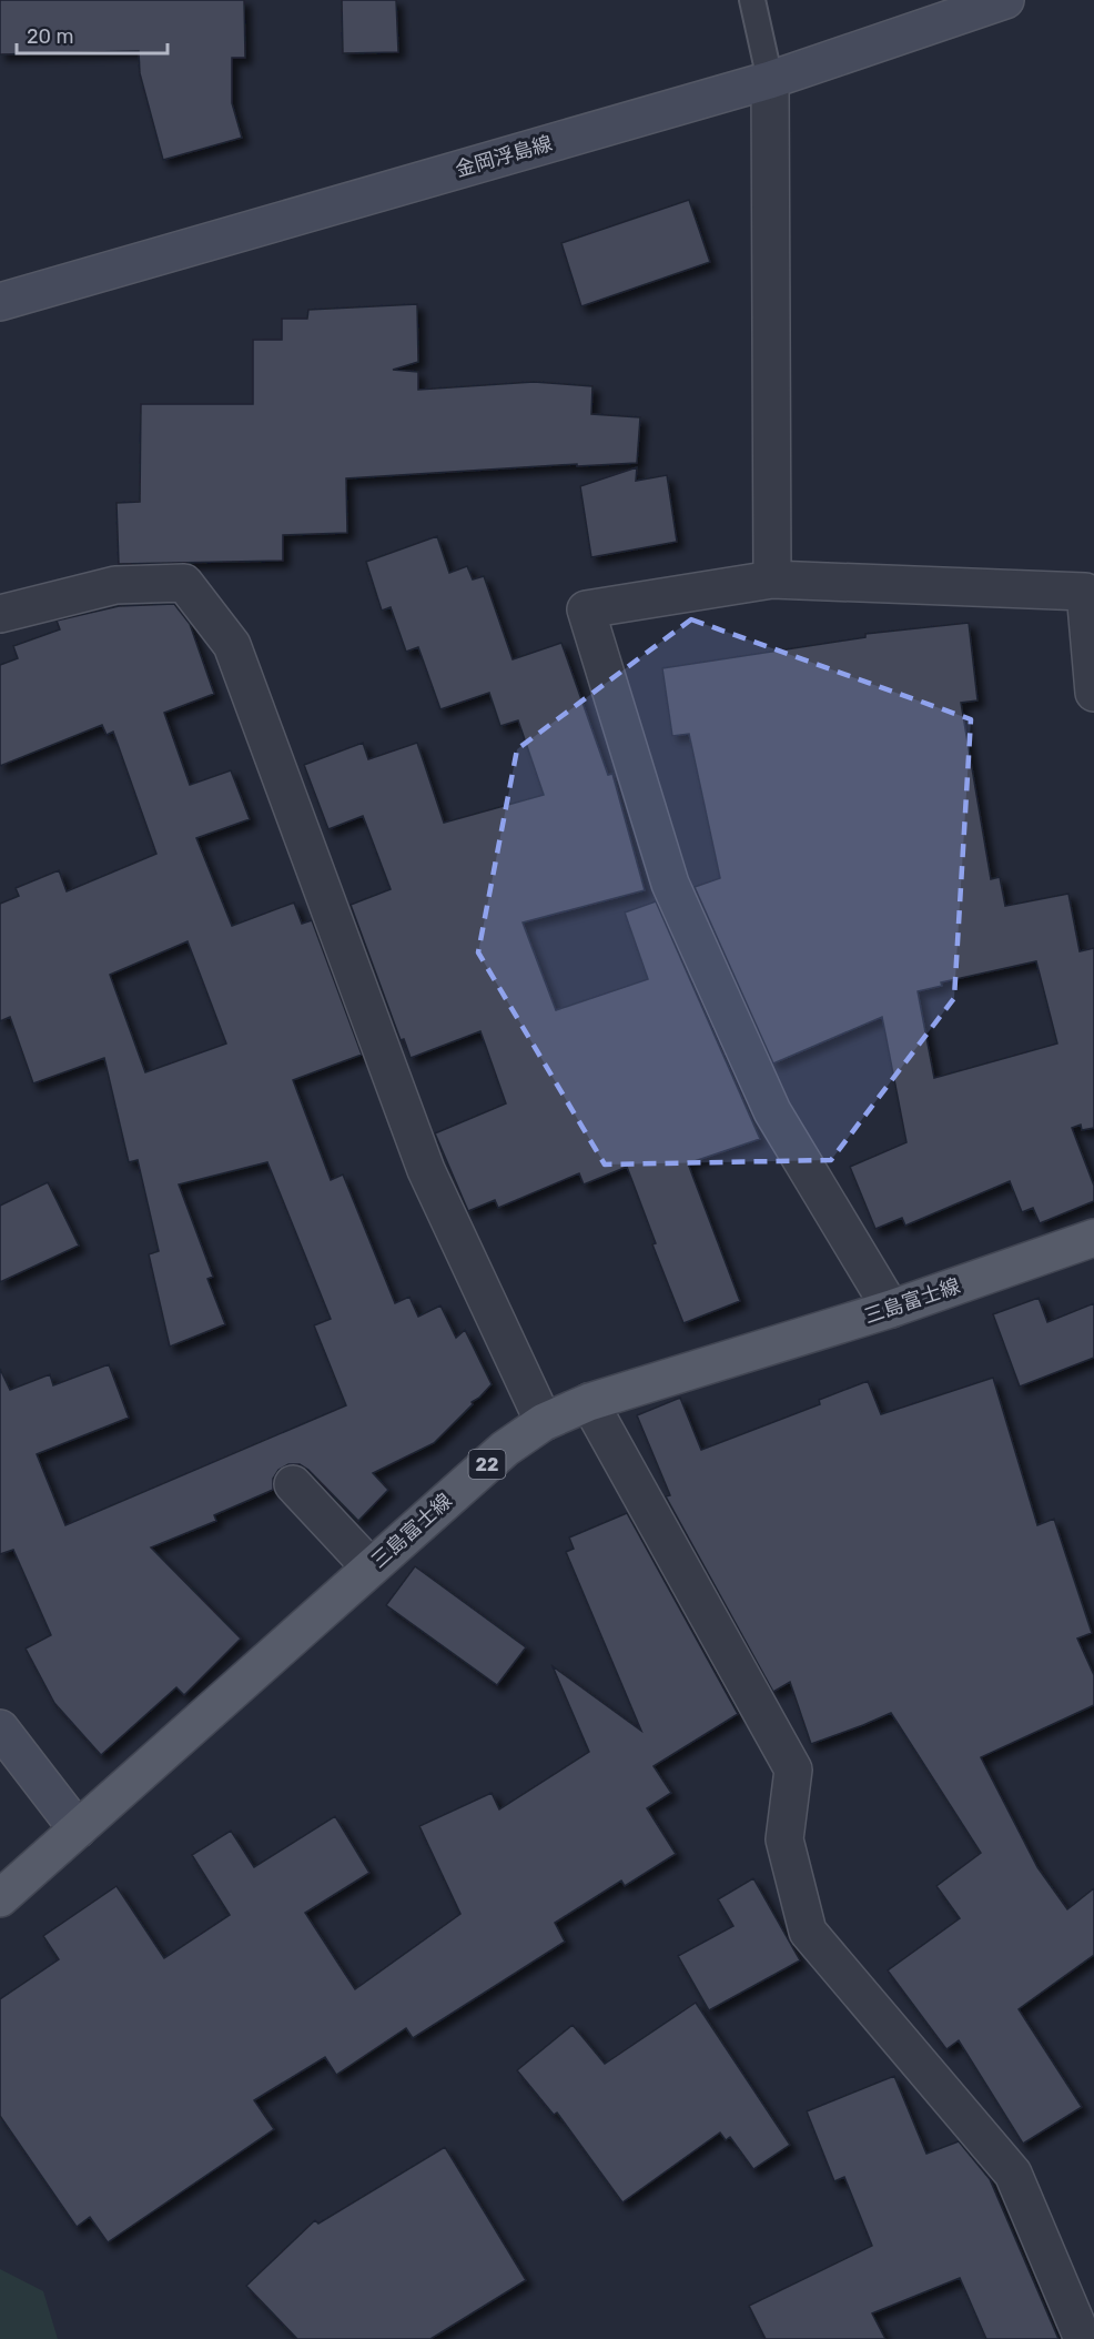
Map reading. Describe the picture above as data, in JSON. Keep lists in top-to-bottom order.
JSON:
{
  "streets": {
    "main road": ["三島富士線", "22"],
    "street": ["金岡浮島線"]
  },
  "scale_bar": "20 m"
}
